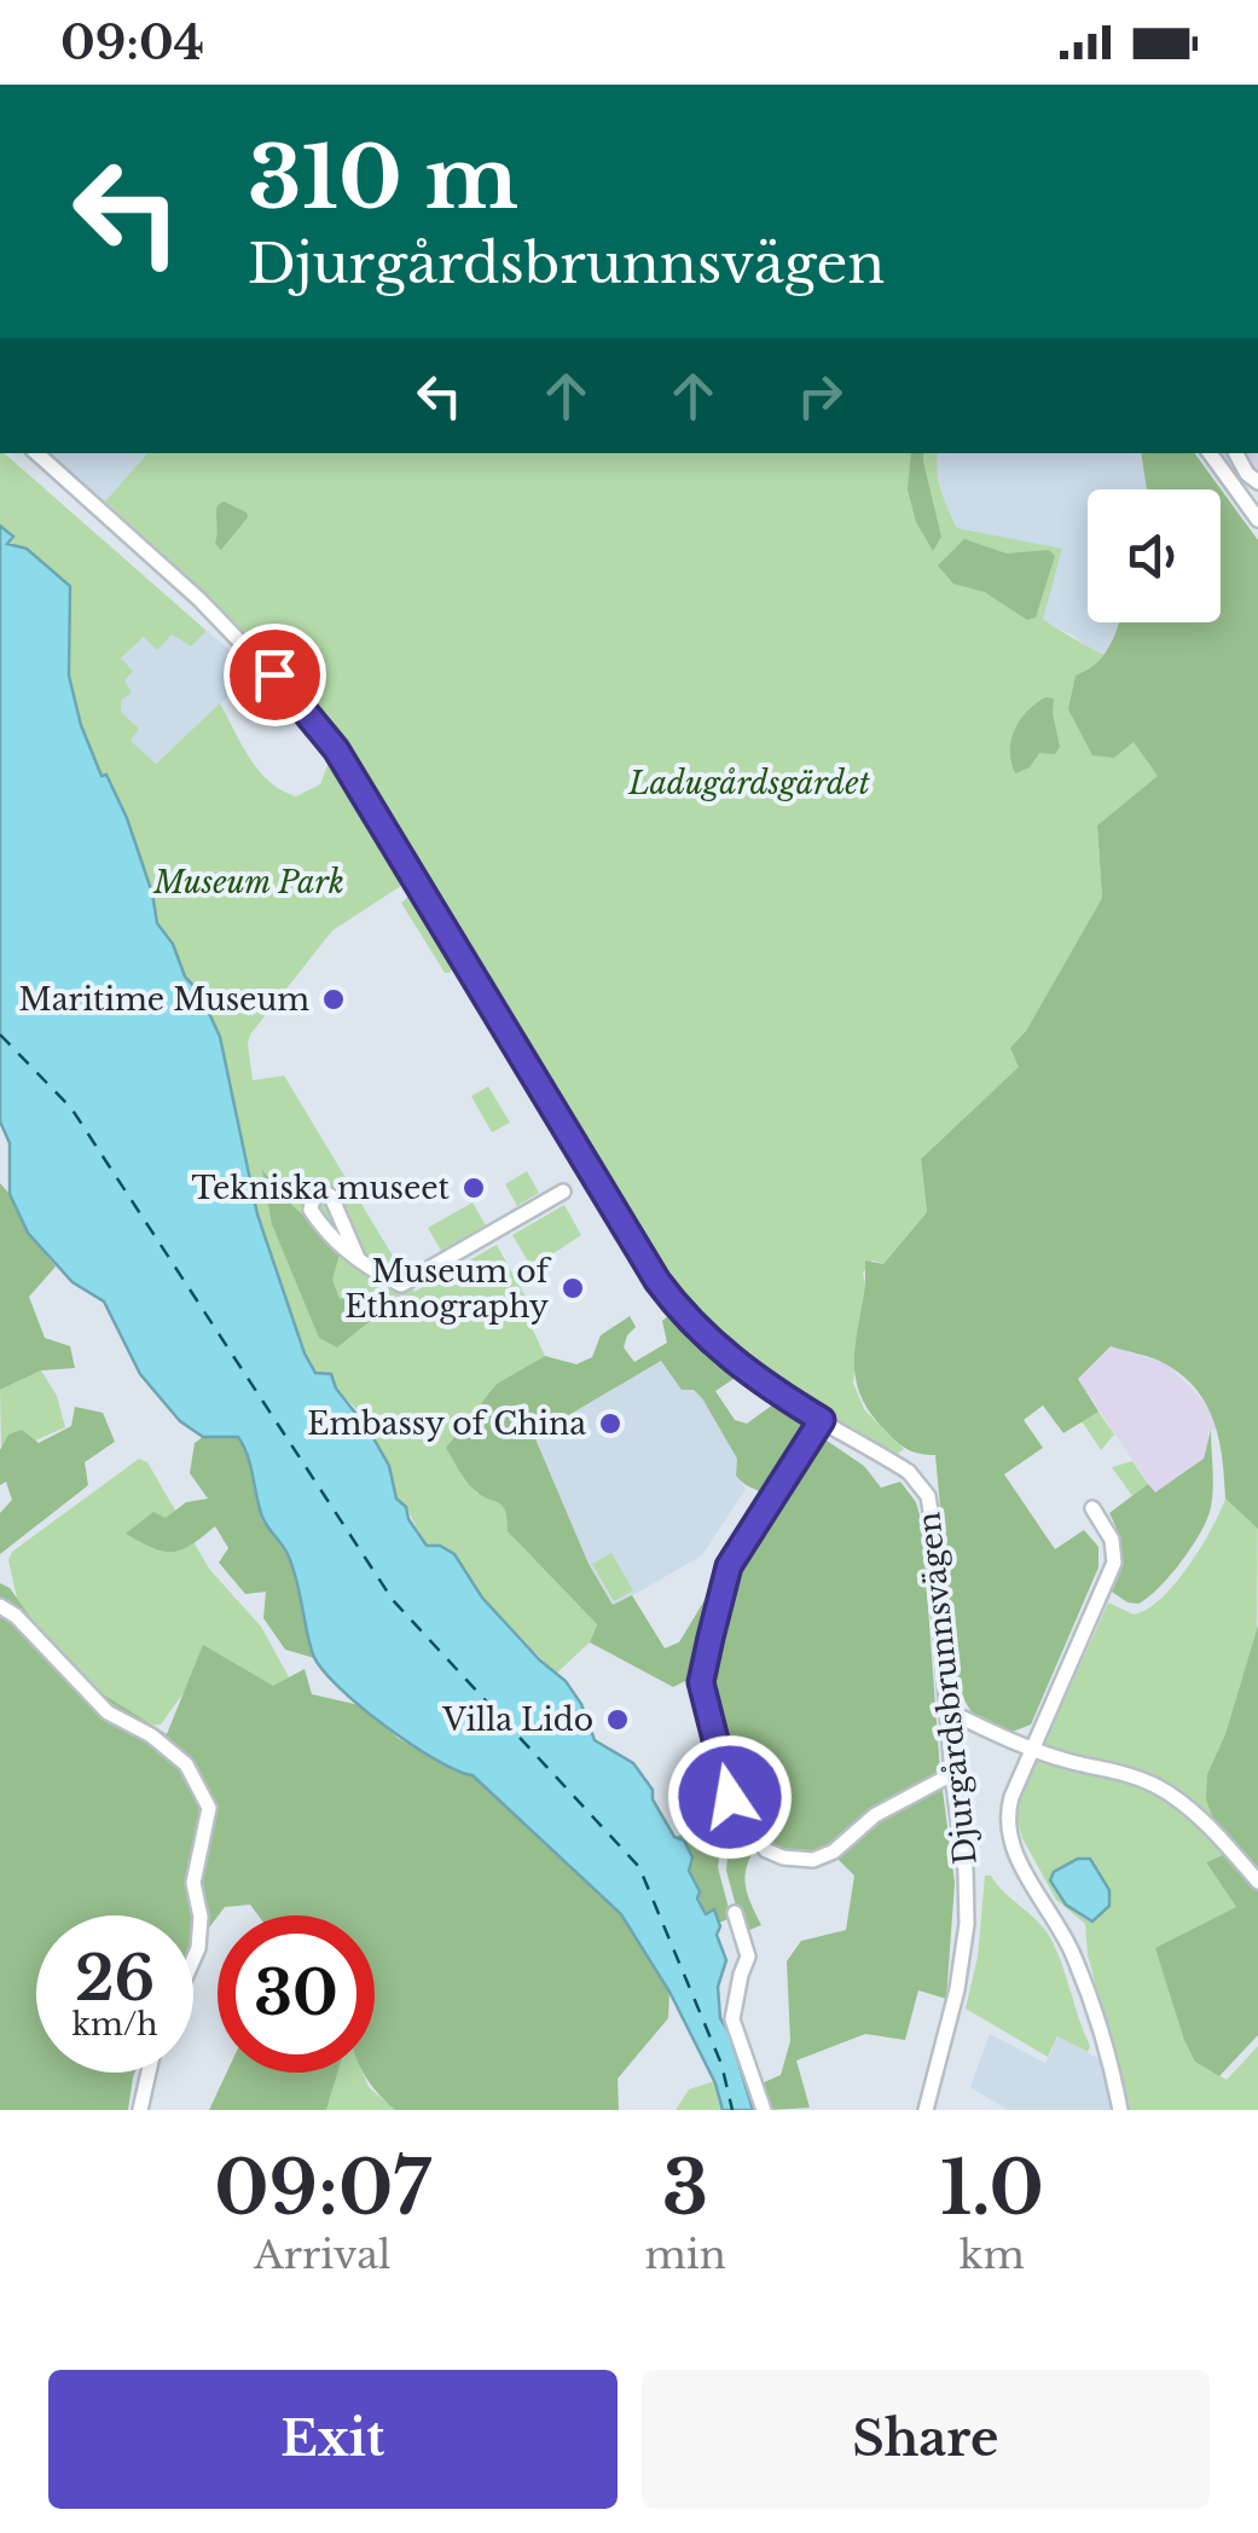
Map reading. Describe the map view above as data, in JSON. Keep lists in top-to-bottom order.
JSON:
{
  "streets": {
    "street": ["Djurgårdsbrunnsvägen"]
  },
  "parks": ["Ladugårdsgärdet", "Museum Park"],
  "places": [
    "Maritime Museum",
    "Tekniska museet",
    "Museum of Ethnography",
    "Embassy of China",
    "Villa Lido"
  ],
  "page": {
    "status": "09:04",
    "turn": ["310 m", "Djurgårdsbrunnsvägen"],
    "speed": "26 km/h",
    "limit": "30",
    "eta": [
      "09:07",
      "Arrival",
      "3",
      "min",
      "1.0",
      "km"
    ],
    "buttons": ["Exit", "Share"]
  }
}
